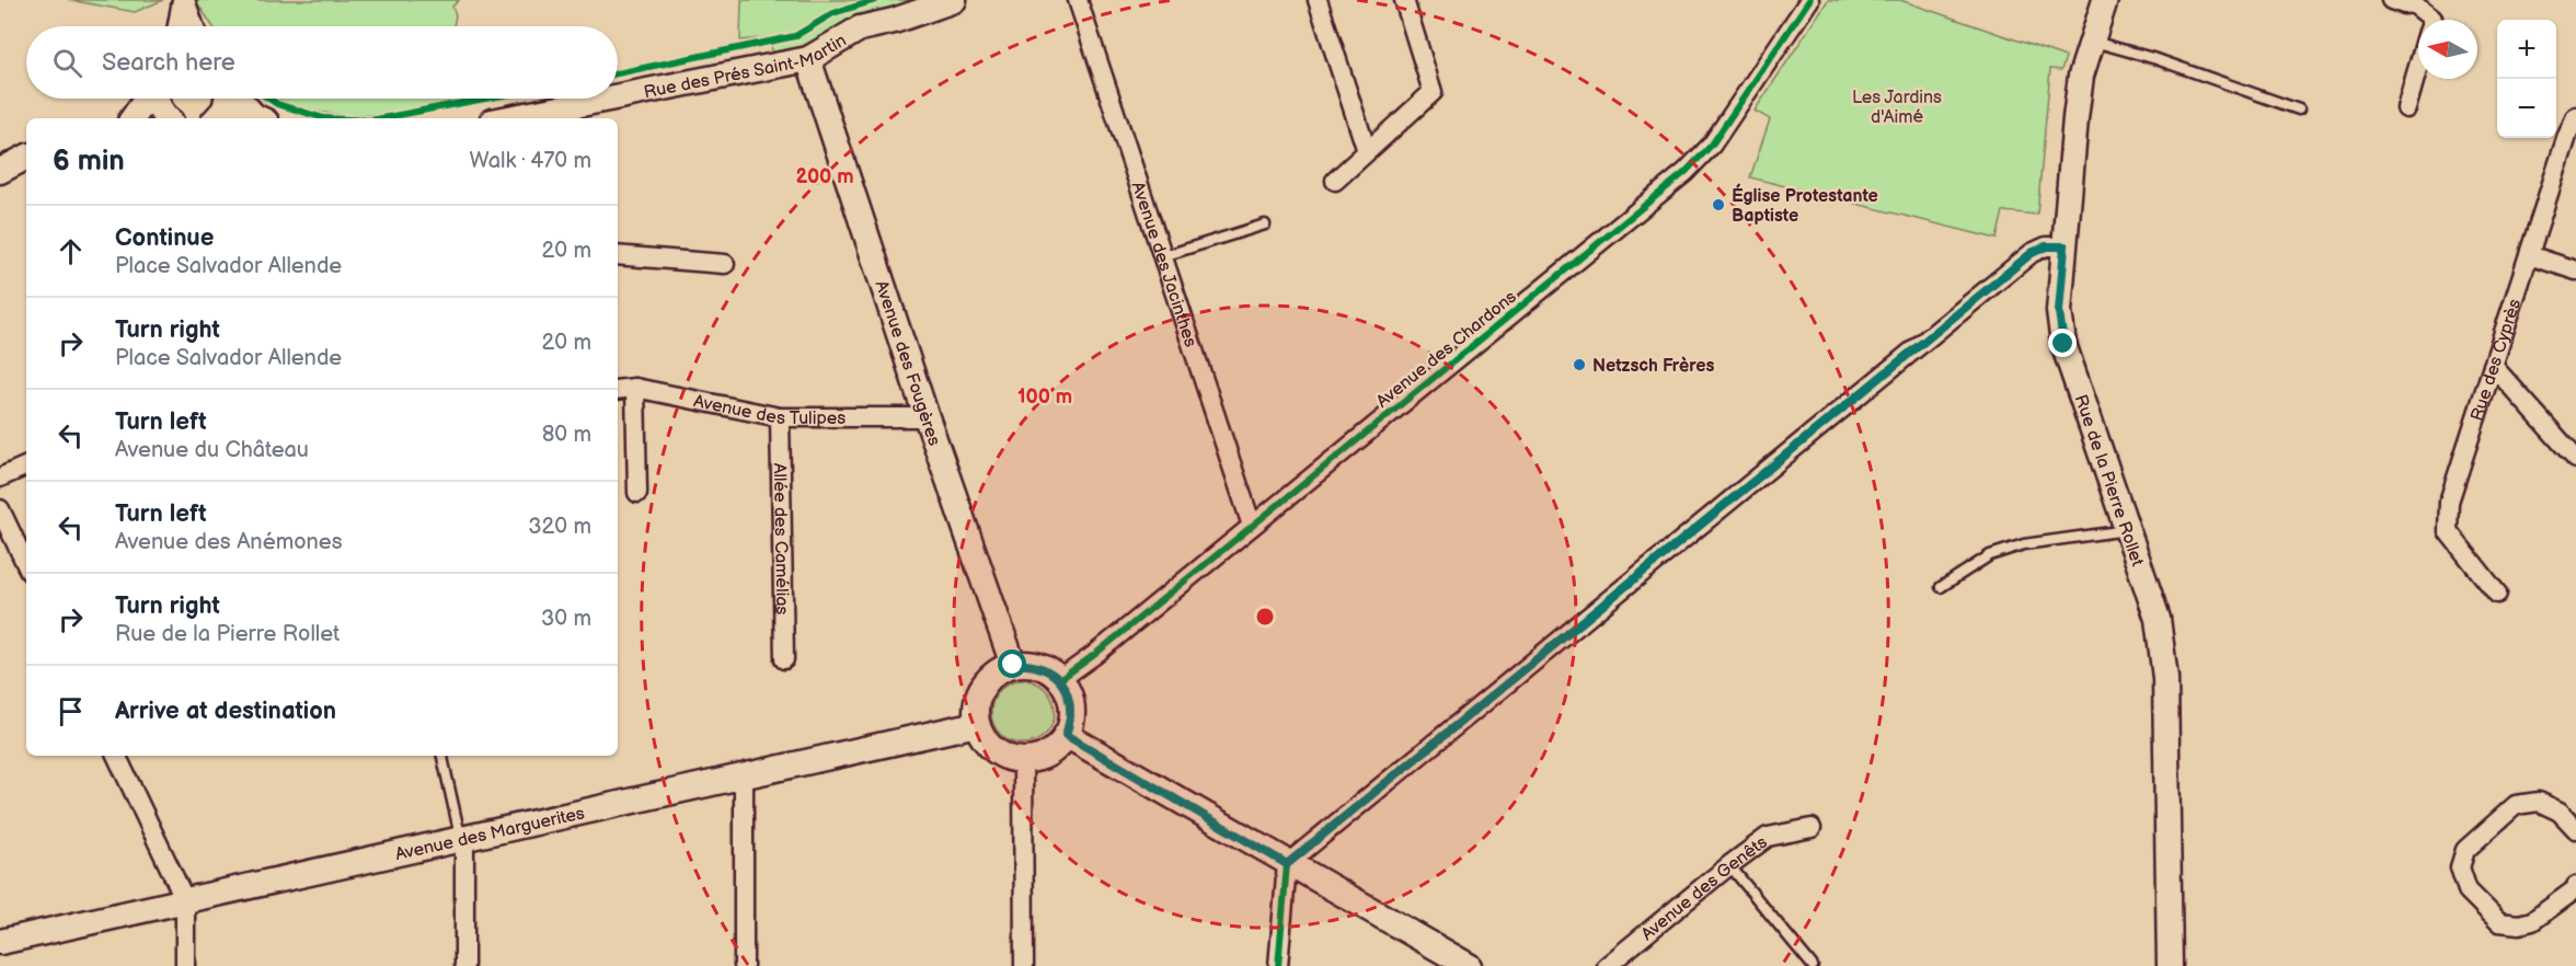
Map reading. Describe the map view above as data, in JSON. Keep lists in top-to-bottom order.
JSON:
{
  "streets": {
    "street": [
      "Rue des Prés Saint-Martin",
      "Avenue des Jacinthes",
      "Avenue des Chardons",
      "Rue des Cyprès",
      "Avenue des Fougères",
      "Avenue des Tulipes",
      "Rue de la Pierre Rollet",
      "Allée des Camélias",
      "Avenue des Marguerites",
      "Avenue des Genêts"
    ]
  },
  "crossings": [
    ["Rue des Prés Saint-Martin", "Avenue des Fougères"],
    ["Avenue des Jacinthes", "Avenue des Chardons"],
    ["Avenue des Chardons", "Avenue des Fougères"],
    ["Avenue des Chardons", "Avenue des Marguerites"],
    ["Avenue des Fougères", "Avenue des Tulipes"],
    ["Avenue des Fougères", "Avenue des Marguerites"],
    ["Avenue des Tulipes", "Allée des Camélias"]
  ],
  "parks": ["Les Jardins d'Aimé"],
  "places": ["Église Protestante Baptiste", "Netzsch Frères"],
  "north": "left",
  "page": {
    "map_buttons": ["+", "−"],
    "search": "Search here",
    "heading": ["6 min", "Walk · 470 m"],
    "list": [
      ["Continue", "Place Salvador Allende", "20 m"],
      ["Turn right", "Place Salvador Allende", "20 m"],
      ["Turn left", "Avenue du Château", "80 m"],
      ["Turn left", "Avenue des Anémones", "320 m"],
      ["Turn right", "Rue de la Pierre Rollet", "30 m"],
      "Arrive at destination"
    ]
  },
  "rings": ["200 m", "100 m"]
}
